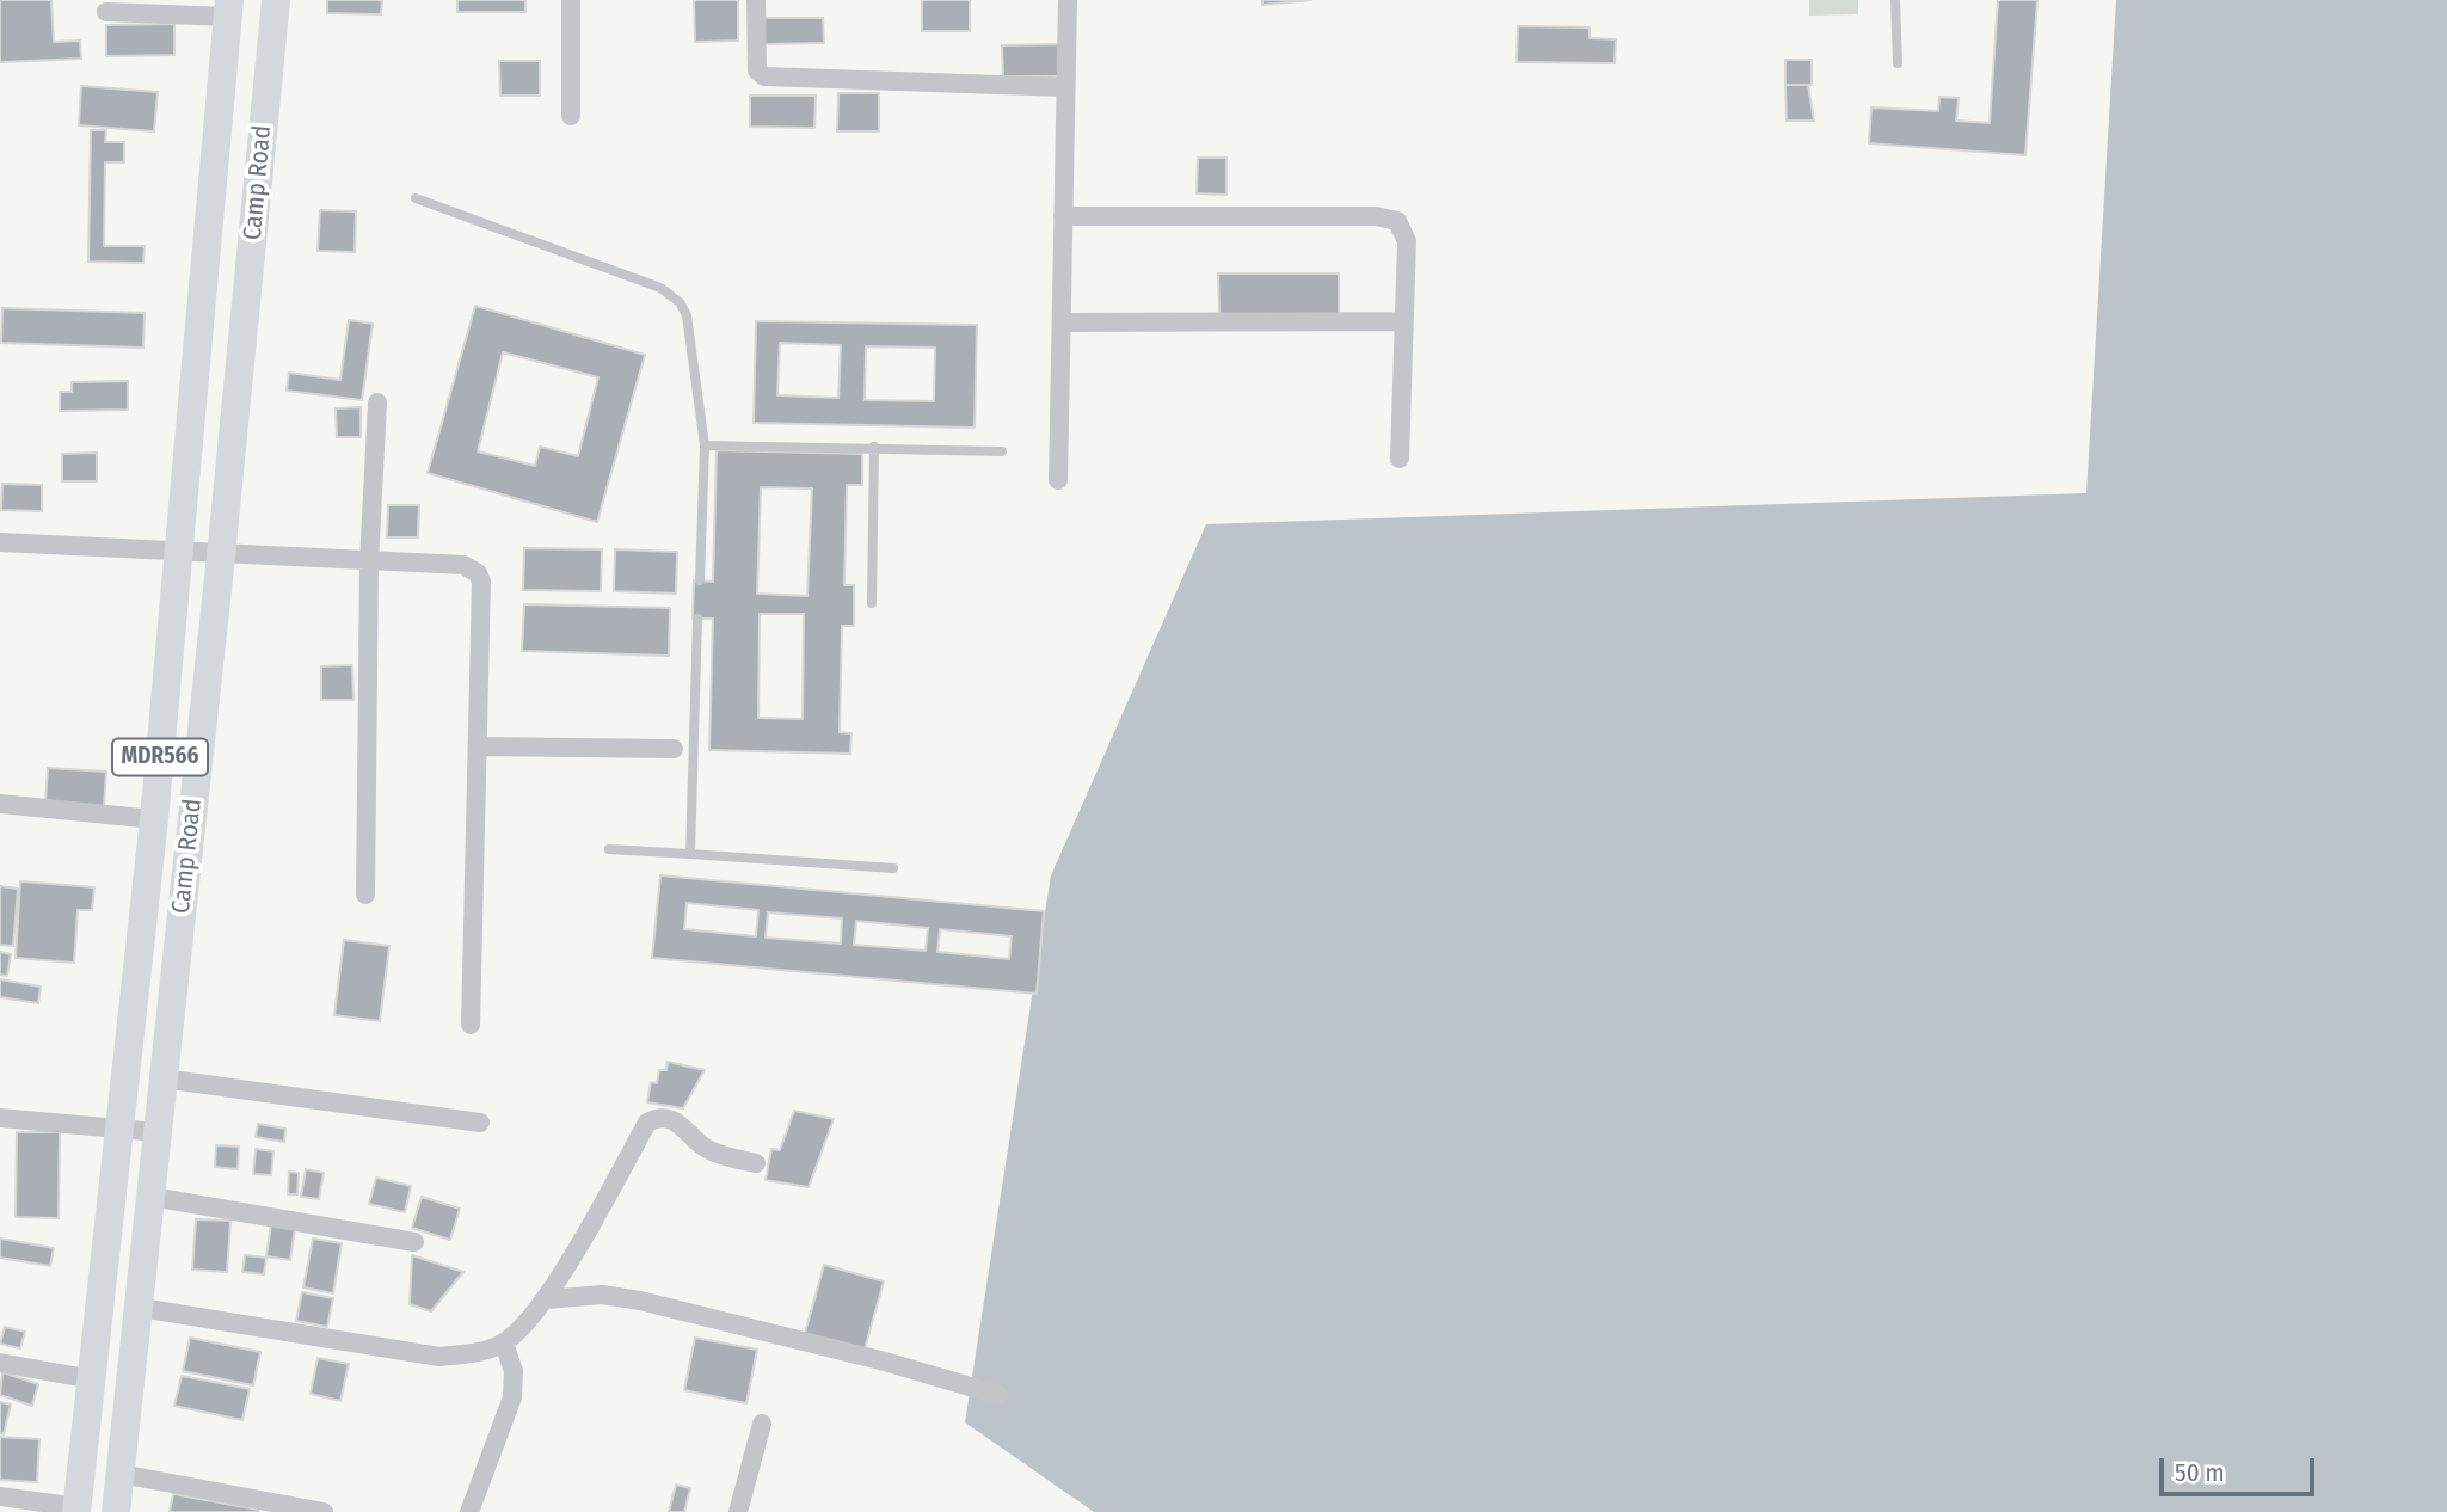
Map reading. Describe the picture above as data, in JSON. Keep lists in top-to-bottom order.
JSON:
{
  "streets": {
    "main road": ["Camp Road", "MDR566"]
  },
  "scale_bar": "50 m"
}
